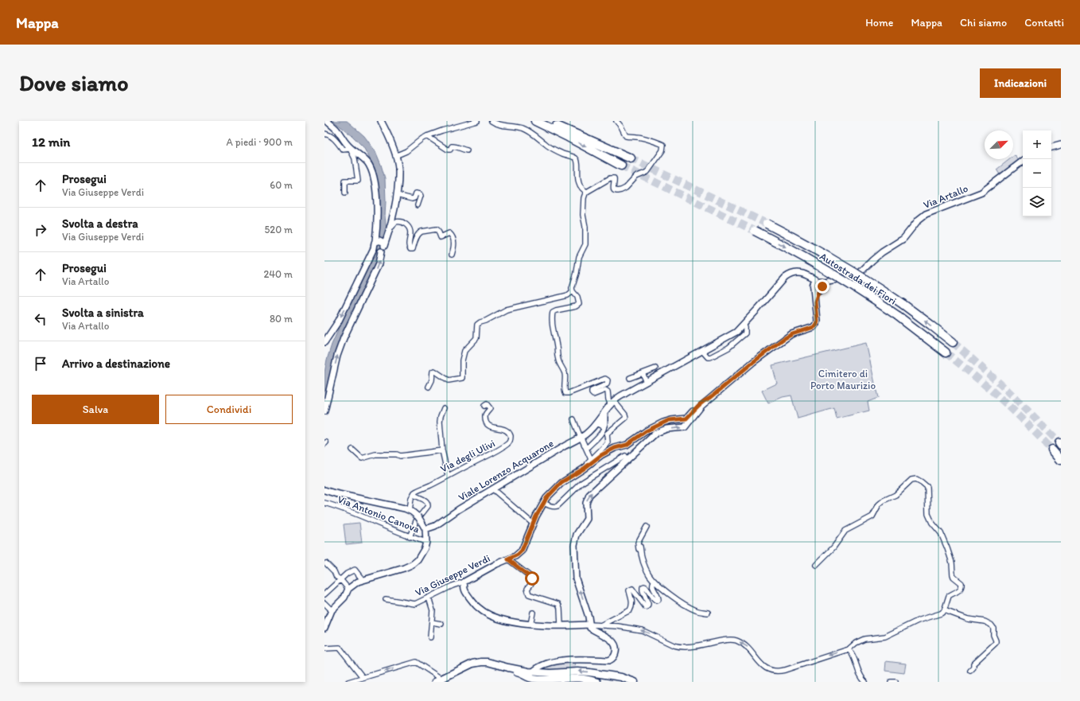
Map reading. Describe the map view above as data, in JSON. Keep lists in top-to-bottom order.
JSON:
{
  "streets": {
    "highway": ["Autostrada dei Fiori"],
    "street": [
      "Via Artallo",
      "Via degli Ulivi",
      "Viale Lorenzo Acquarone",
      "Via Antonio Canova",
      "Via Giuseppe Verdi"
    ]
  },
  "parks": ["Cimitero di Porto Maurizio"],
  "north": "top right",
  "page": {
    "header": "Mappa",
    "nav": [
      "Home",
      "Mappa",
      "Chi siamo",
      "Contatti"
    ],
    "buttons": [
      "Indicazioni",
      ["Salva", "Condividi"]
    ],
    "title": "Dove siamo",
    "heading": ["12 min", "A piedi · 900 m"],
    "map_buttons": ["+", "−"],
    "list": [
      ["Prosegui", "Via Giuseppe Verdi", "60 m"],
      ["Svolta a destra", "Via Giuseppe Verdi", "520 m"],
      ["Prosegui", "Via Artallo", "240 m"],
      ["Svolta a sinistra", "Via Artallo", "80 m"],
      "Arrivo a destinazione"
    ]
  }
}
